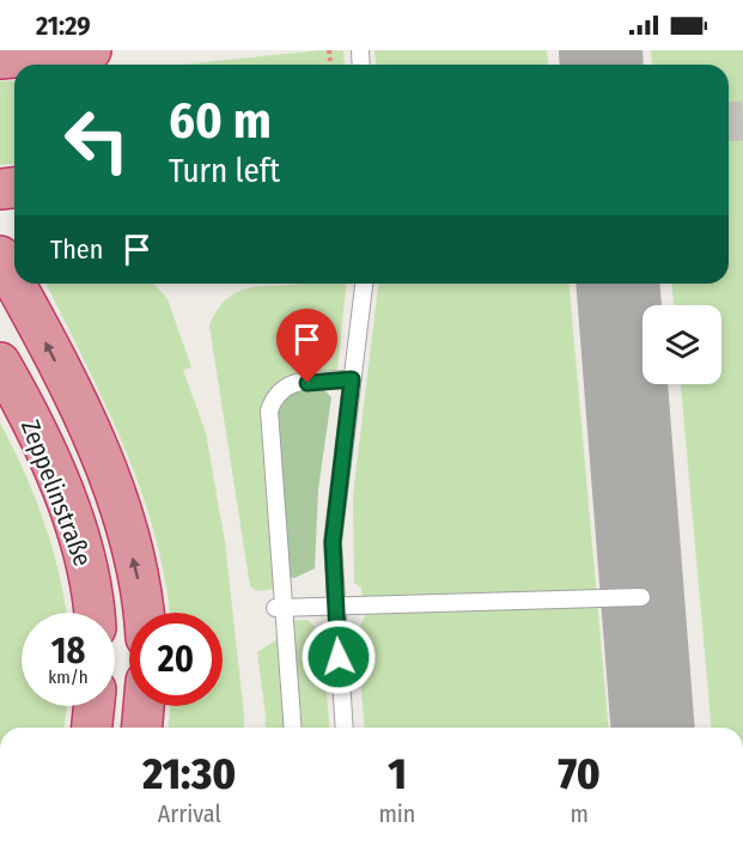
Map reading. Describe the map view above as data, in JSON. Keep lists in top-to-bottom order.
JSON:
{
  "streets": {
    "highway": ["Zeppelinstraße"]
  },
  "page": {
    "status": "21:29",
    "turn": ["60 m", "Turn left"],
    "then": "Then",
    "speed": "18 km/h",
    "limit": "20",
    "eta": [
      "21:30",
      "Arrival",
      "1",
      "min",
      "70",
      "m"
    ]
  }
}
